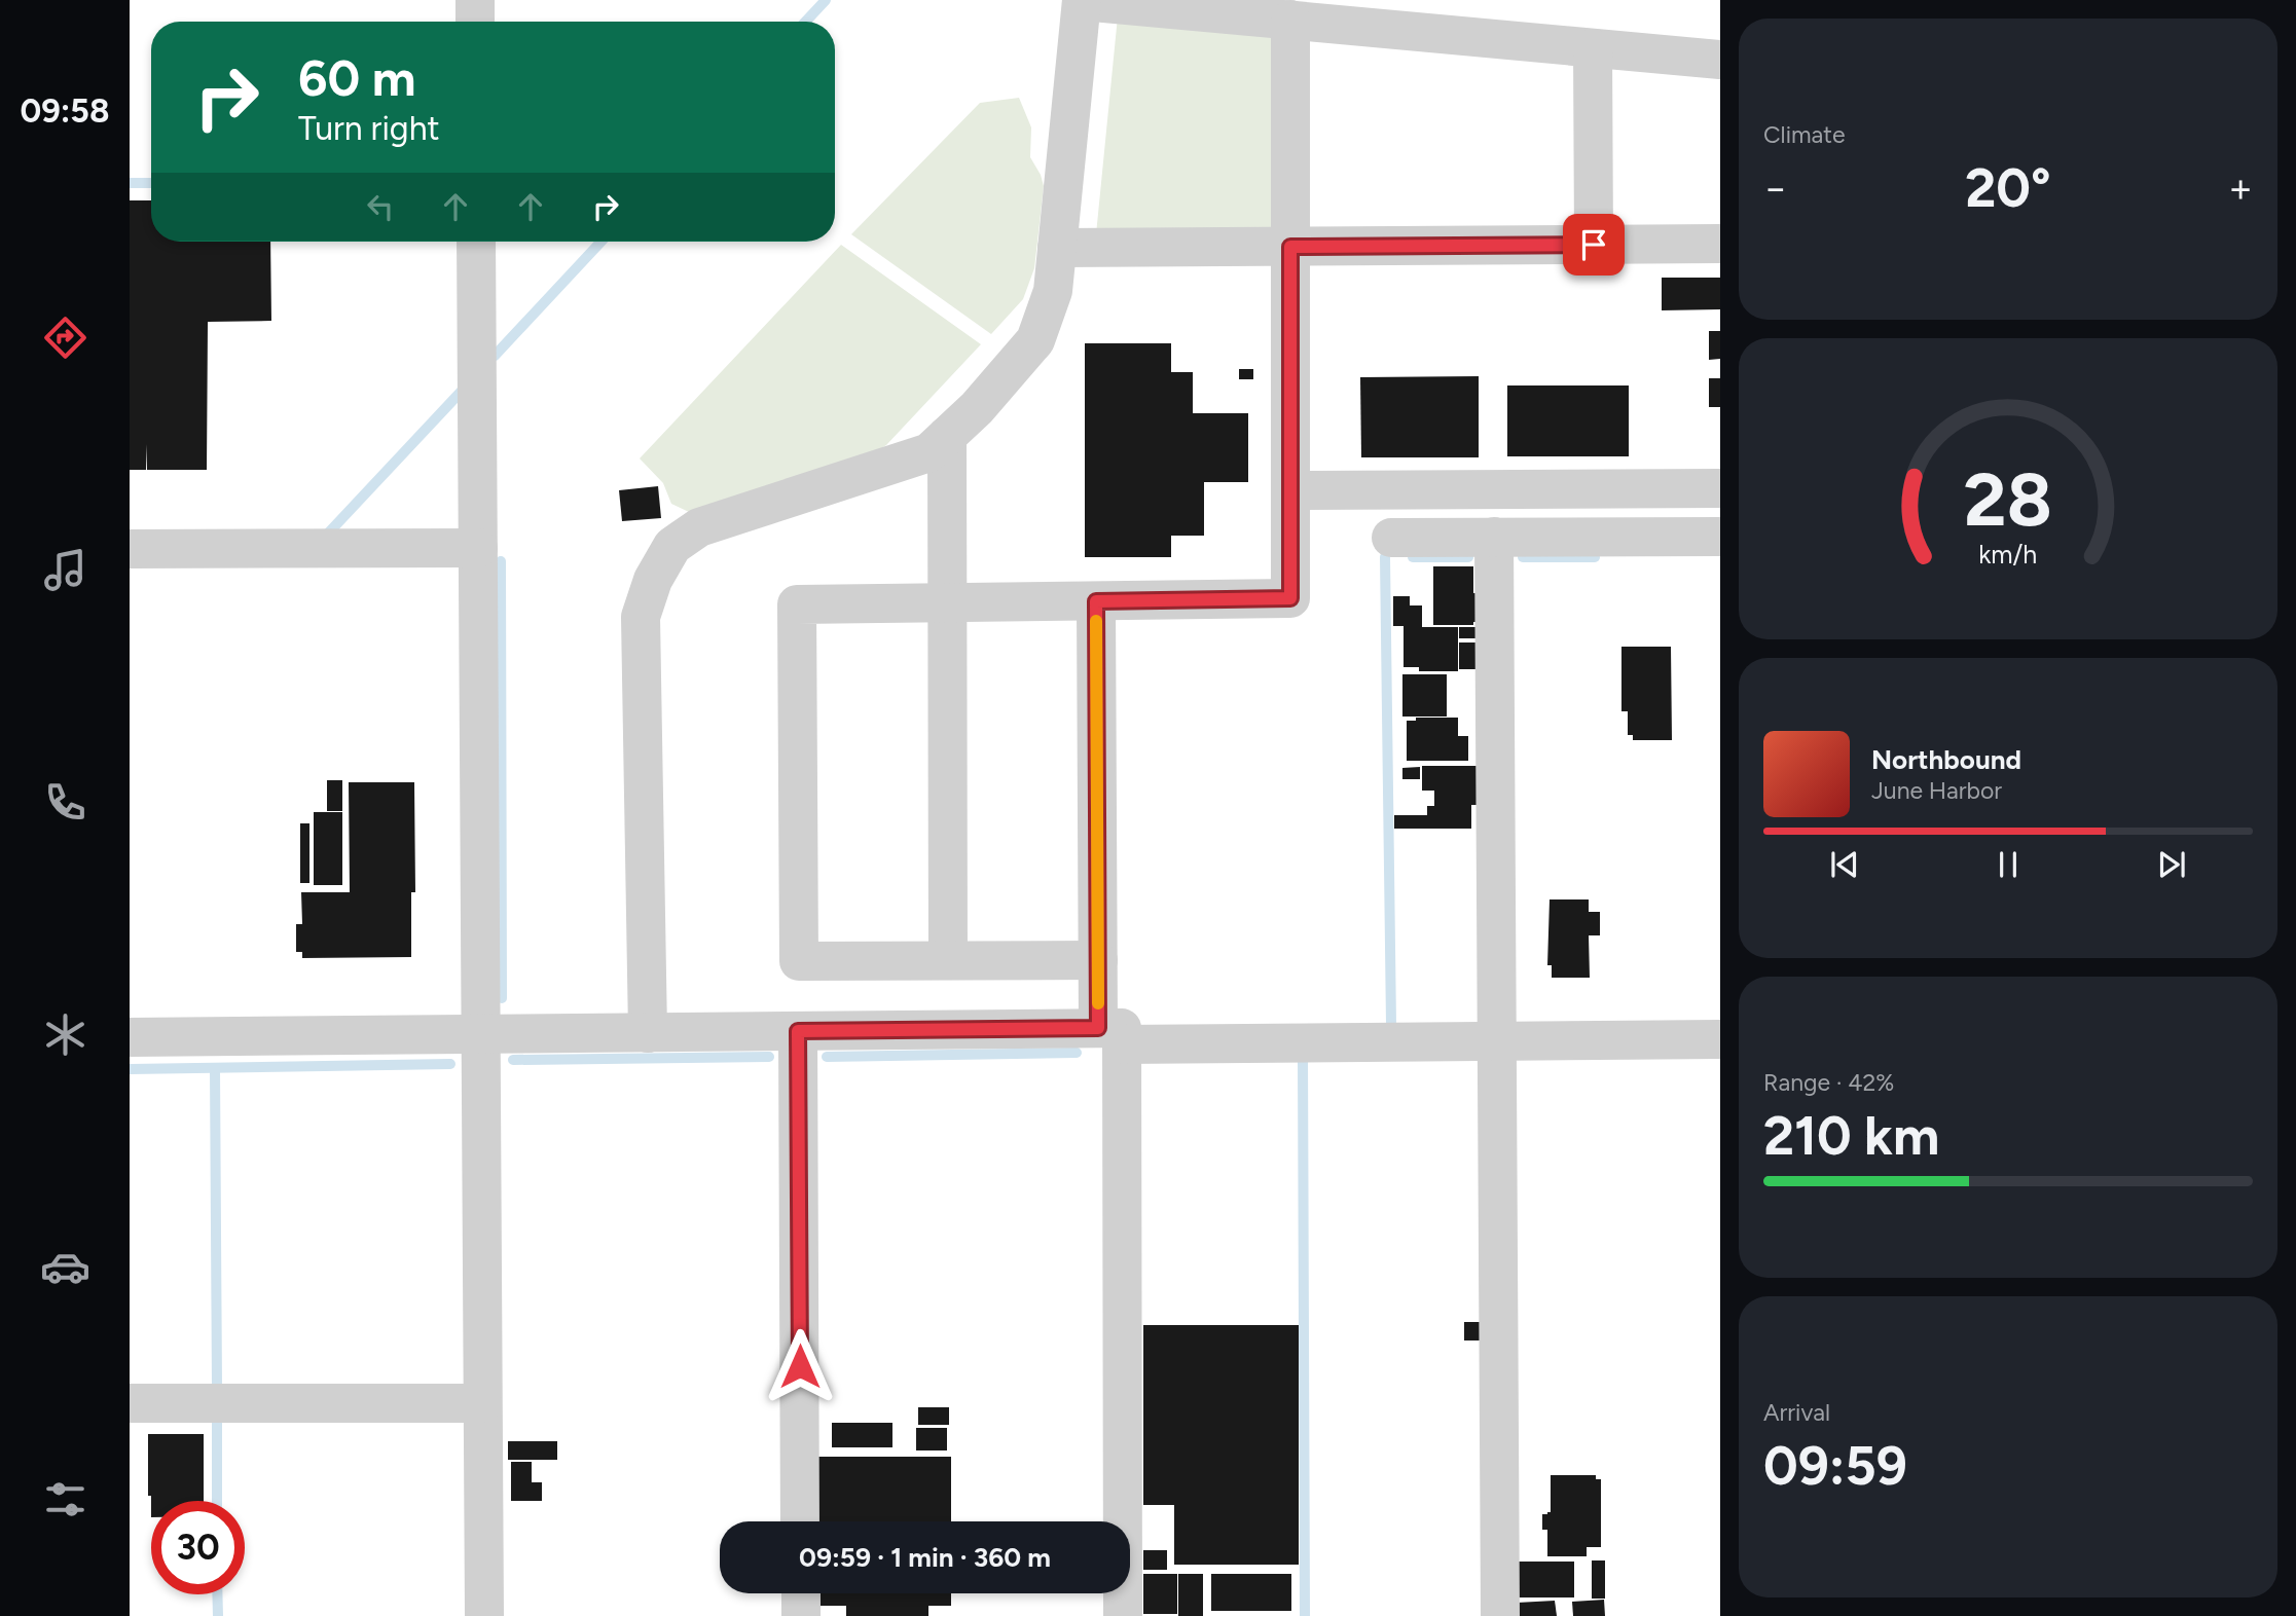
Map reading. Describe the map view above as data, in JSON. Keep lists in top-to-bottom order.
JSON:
{
  "page": {
    "tabs": "09:58",
    "tile": [
      "Climate",
      ["Range · 42%", "210 km"],
      ["Arrival", "09:59"]
    ],
    "turn": ["60 m", "Turn right"],
    "heat": ["−", "20°", "+"],
    "song": ["Northbound", "June Harbor"],
    "limit": "30",
    "trip": "09:59 · 1 min · 360 m",
    "gauge": ["28", "km/h"]
  }
}
